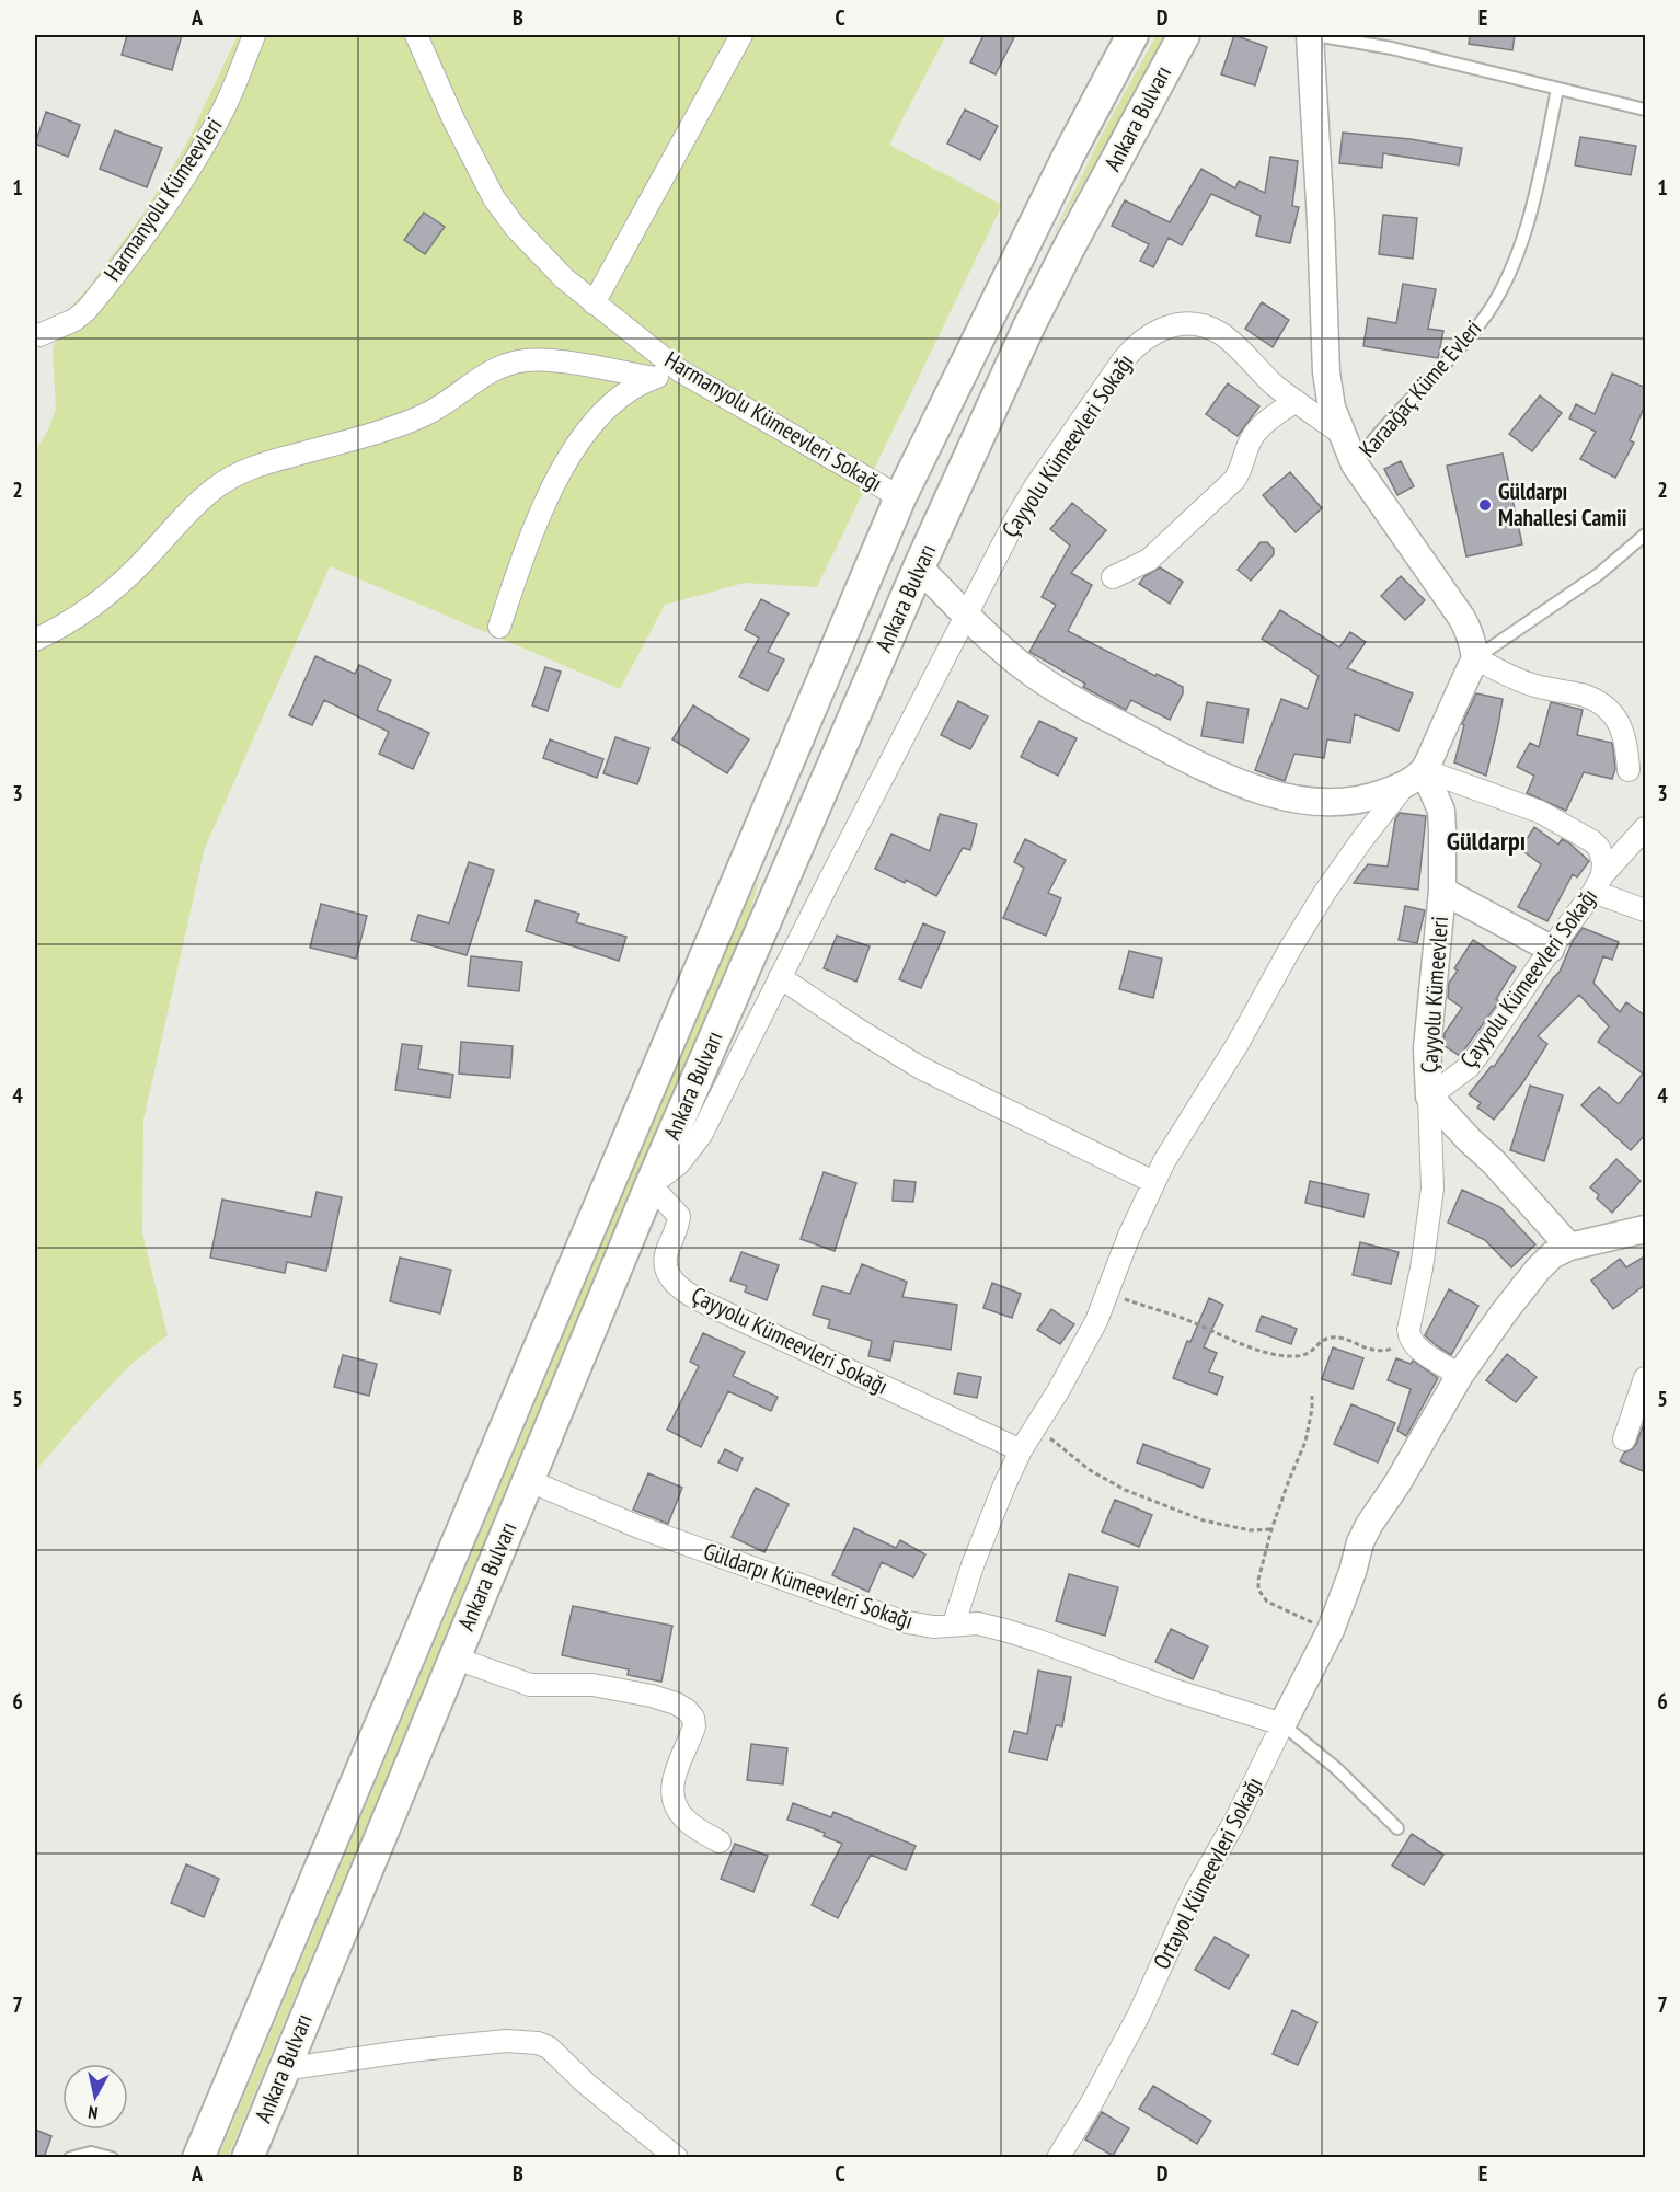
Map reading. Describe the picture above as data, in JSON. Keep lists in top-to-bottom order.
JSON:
{
  "streets": {
    "main road": ["Ankara Bulvarı"],
    "street": [
      "Harmanyolu Kümeevleri",
      "Harmanyolu Kümeevleri Sokağı",
      "Çayyolu Kümeevleri Sokağı",
      "Çayyolu Kümeevleri",
      "Güldarpı Kümeevleri Sokağı",
      "Ortayol Kümeevleri Sokağı"
    ],
    "lane": ["Karaağaç Küme Evleri"]
  },
  "crossings": [
    ["Ankara Bulvarı", "Harmanyolu Kümeevleri Sokağı"],
    ["Ankara Bulvarı", "Çayyolu Kümeevleri Sokağı"],
    ["Ankara Bulvarı", "Güldarpı Kümeevleri Sokağı"],
    ["Çayyolu Kümeevleri Sokağı", "Çayyolu Kümeevleri"],
    ["Güldarpı Kümeevleri Sokağı", "Ortayol Kümeevleri Sokağı"]
  ],
  "districts": ["Güldarpı"],
  "places": ["Güldarpı Mahallesi Camii"],
  "north": "bottom",
  "grid": {
    "columns": [
      "A",
      "B",
      "C",
      "D",
      "E"
    ],
    "rows": [
      "1",
      "2",
      "3",
      "4",
      "5",
      "6",
      "7"
    ]
  }
}
